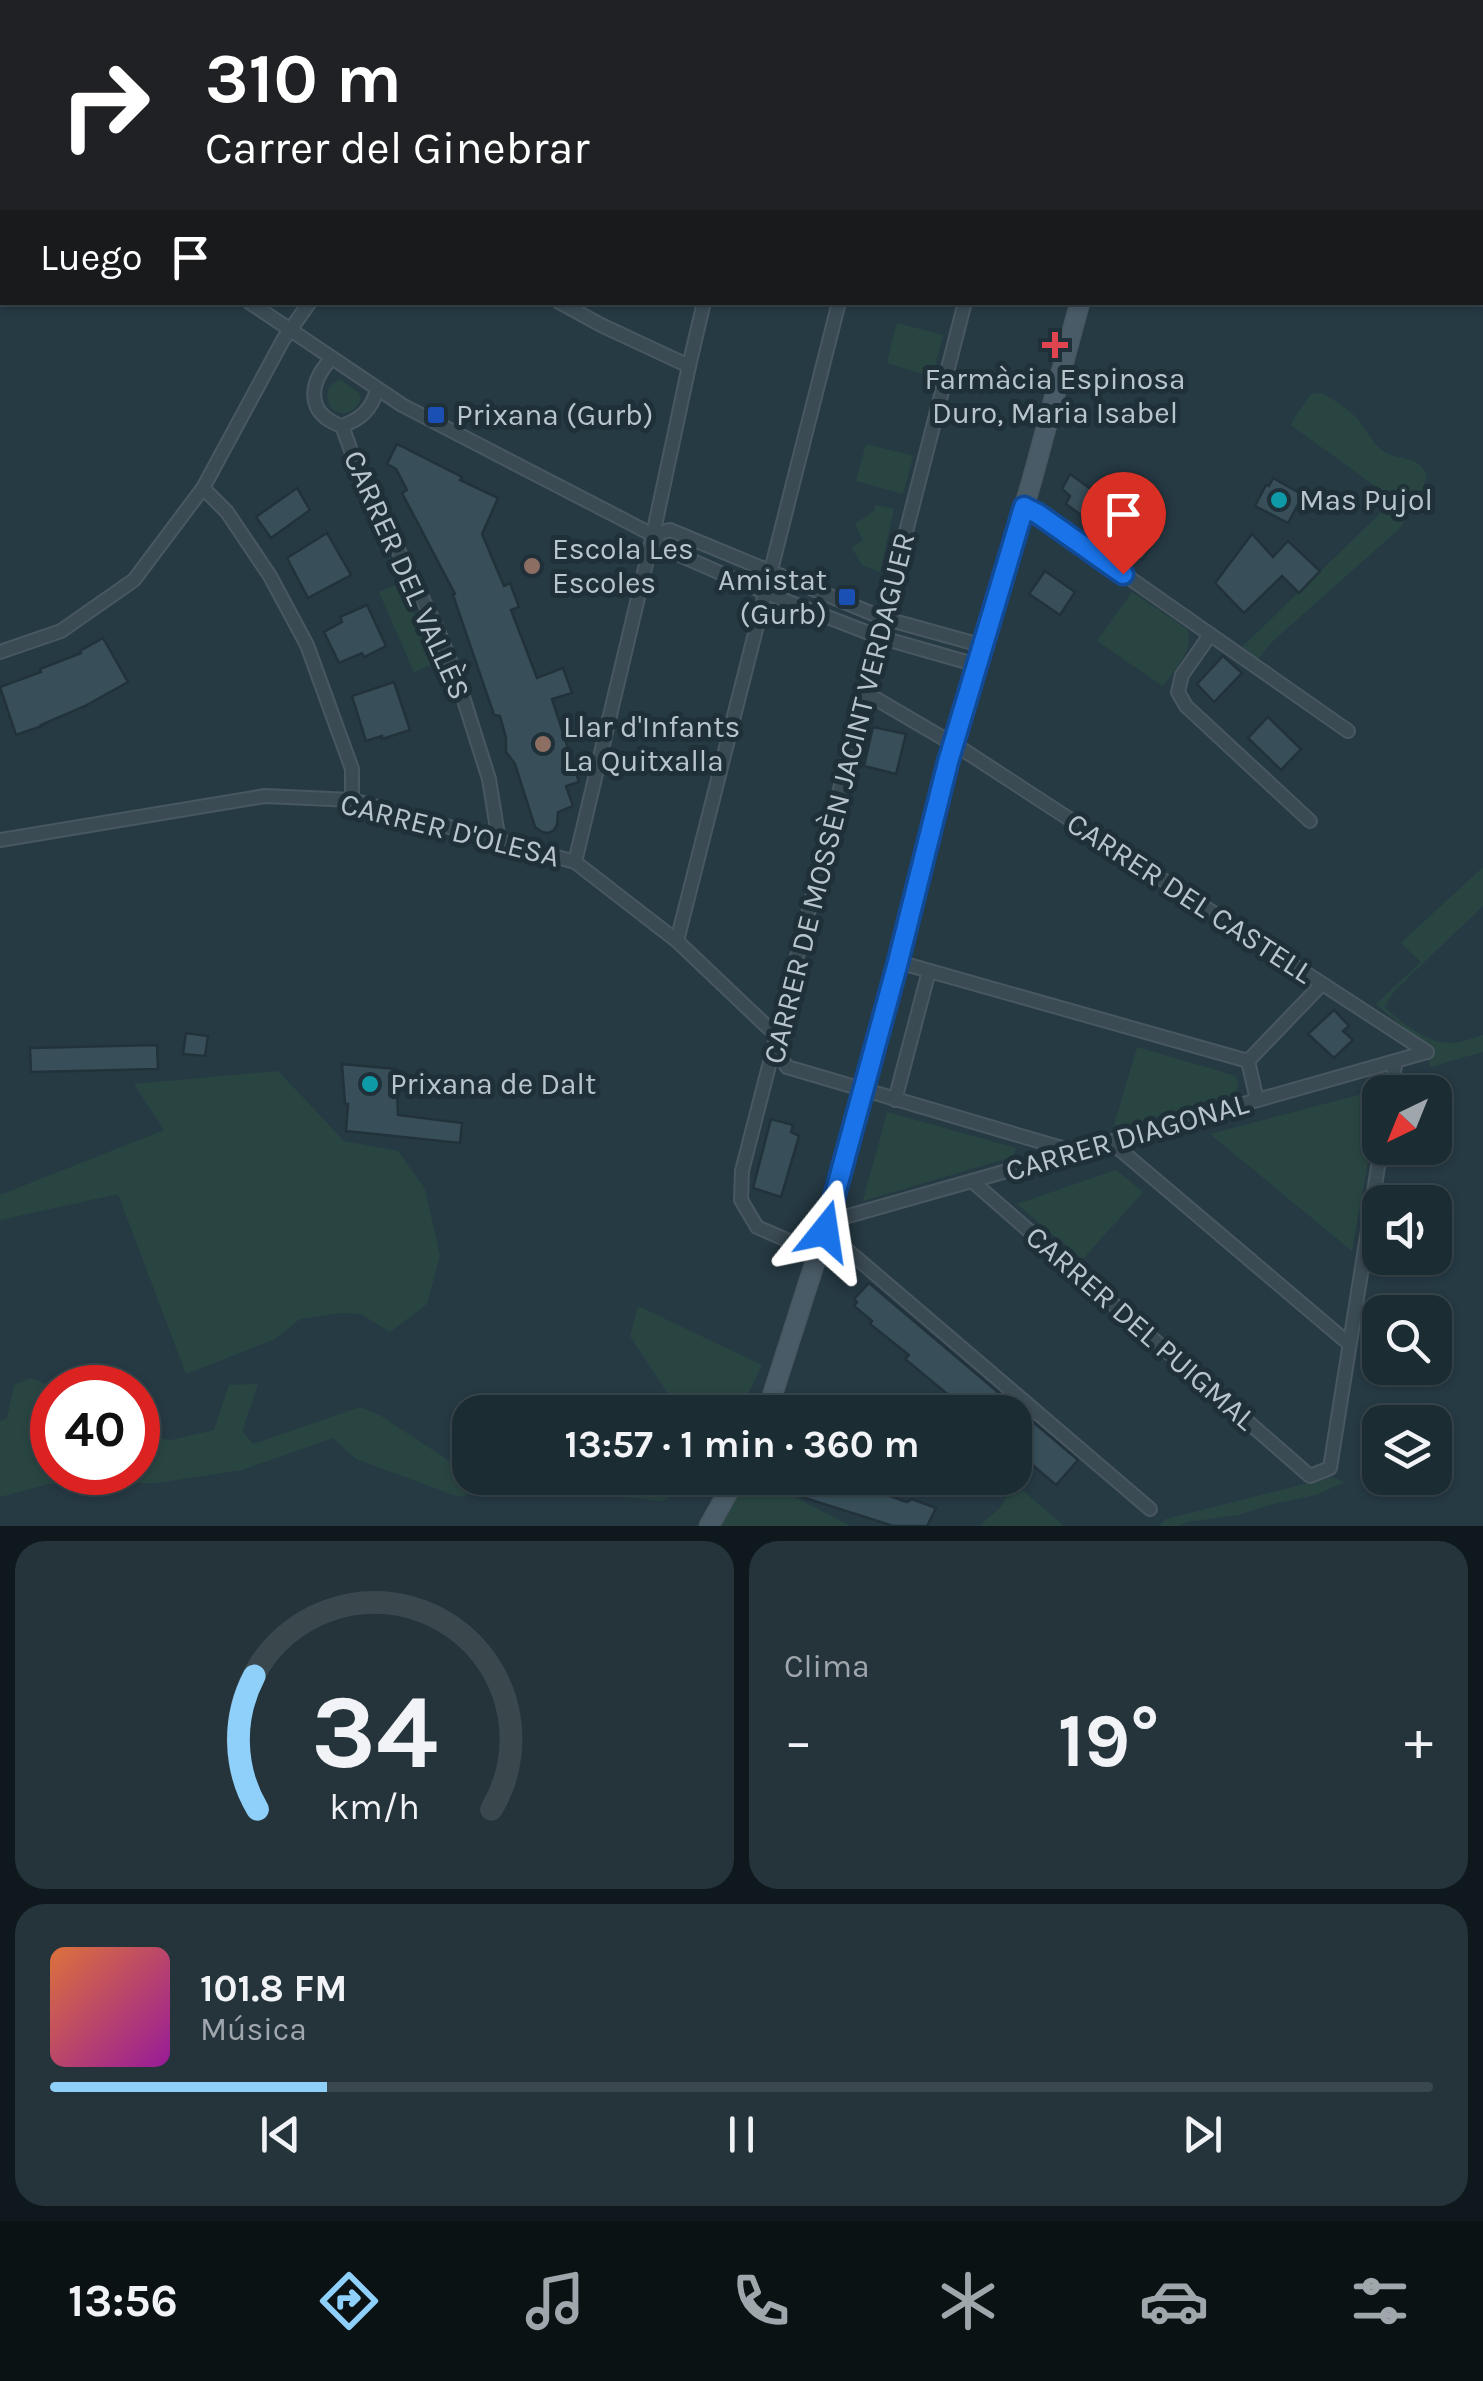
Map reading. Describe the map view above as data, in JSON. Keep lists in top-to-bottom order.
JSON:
{
  "streets": {
    "street": [
      "CARRER DEL VALLÈS",
      "CARRER DE MOSSÈN JACINT VERDAGUER",
      "CARRER D'OLESA",
      "CARRER DEL CASTELL",
      "CARRER DIAGONAL",
      "CARRER DEL PUIGMAL"
    ]
  },
  "crossings": [
    ["CARRER DEL VALLÈS", "CARRER D'OLESA"],
    ["CARRER DE MOSSÈN JACINT VERDAGUER", "CARRER D'OLESA"],
    ["CARRER DE MOSSÈN JACINT VERDAGUER", "CARRER DEL CASTELL"],
    ["CARRER D'OLESA", "CARRER DIAGONAL"],
    ["CARRER DEL CASTELL", "CARRER DIAGONAL"],
    ["CARRER DIAGONAL", "CARRER DEL PUIGMAL"]
  ],
  "places": {
    "health": ["Farmàcia Espinosa Duro, Maria Isabel"],
    "transit": ["Prixana (Gurb)", "Amistat (Gurb)"],
    "other": [
      "Mas Pujol",
      "Escola Les Escoles",
      "Llar d'Infants La Quitxalla",
      "Prixana de Dalt"
    ]
  },
  "north": "bottom left",
  "page": {
    "turn": ["310 m", "Carrer del Ginebrar"],
    "then": "Luego",
    "limit": "40",
    "trip": "13:57 · 1 min · 360 m",
    "tile": "Clima",
    "heat": ["−", "19°", "+"],
    "song": ["101.8 FM", "Música"],
    "tabs": "13:56",
    "gauge": ["34", "km/h"]
  }
}
